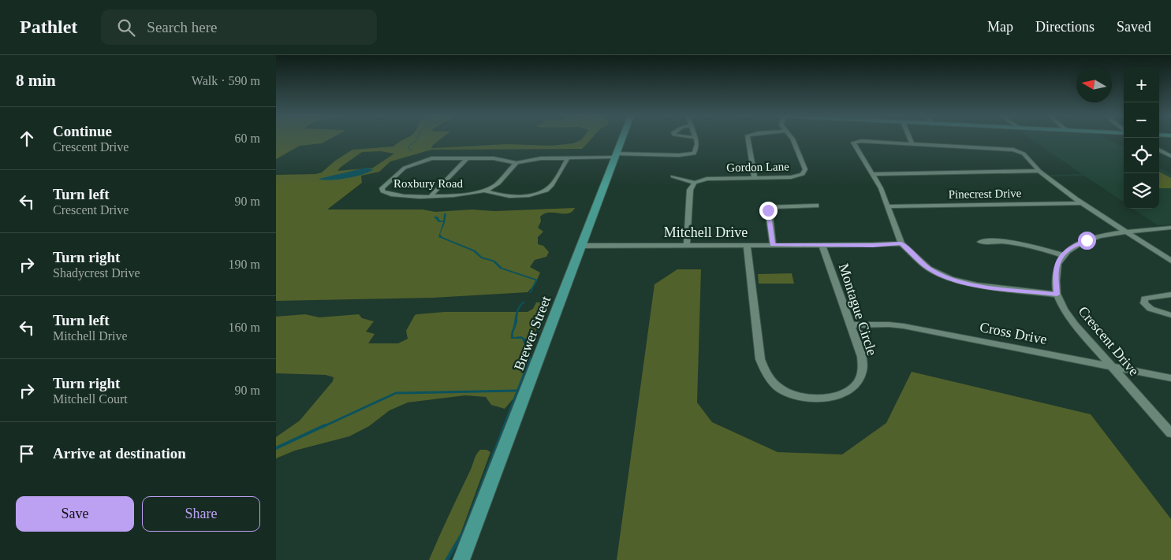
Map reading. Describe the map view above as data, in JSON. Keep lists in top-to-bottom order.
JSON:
{
  "streets": {
    "main road": ["Brewer Street"],
    "street": [
      "Gordon Lane",
      "Roxbury Road",
      "Pinecrest Drive",
      "Mitchell Drive",
      "Montague Circle",
      "Cross Drive",
      "Crescent Drive"
    ]
  },
  "crossings": [
    ["Roxbury Road", "Brewer Street"],
    ["Mitchell Drive", "Montague Circle"],
    ["Mitchell Drive", "Brewer Street"],
    ["Montague Circle", "Cross Drive"],
    ["Cross Drive", "Crescent Drive"]
  ],
  "north": "left",
  "page": {
    "header": "Pathlet",
    "search": "Search here",
    "nav": ["Map", "Directions", "Saved"],
    "heading": ["8 min", "Walk · 590 m"],
    "map_buttons": ["+", "−"],
    "list": [
      ["Continue", "Crescent Drive", "60 m"],
      ["Turn left", "Crescent Drive", "90 m"],
      ["Turn right", "Shadycrest Drive", "190 m"],
      ["Turn left", "Mitchell Drive", "160 m"],
      ["Turn right", "Mitchell Court", "90 m"],
      "Arrive at destination"
    ],
    "buttons": ["Save", "Share"]
  }
}
